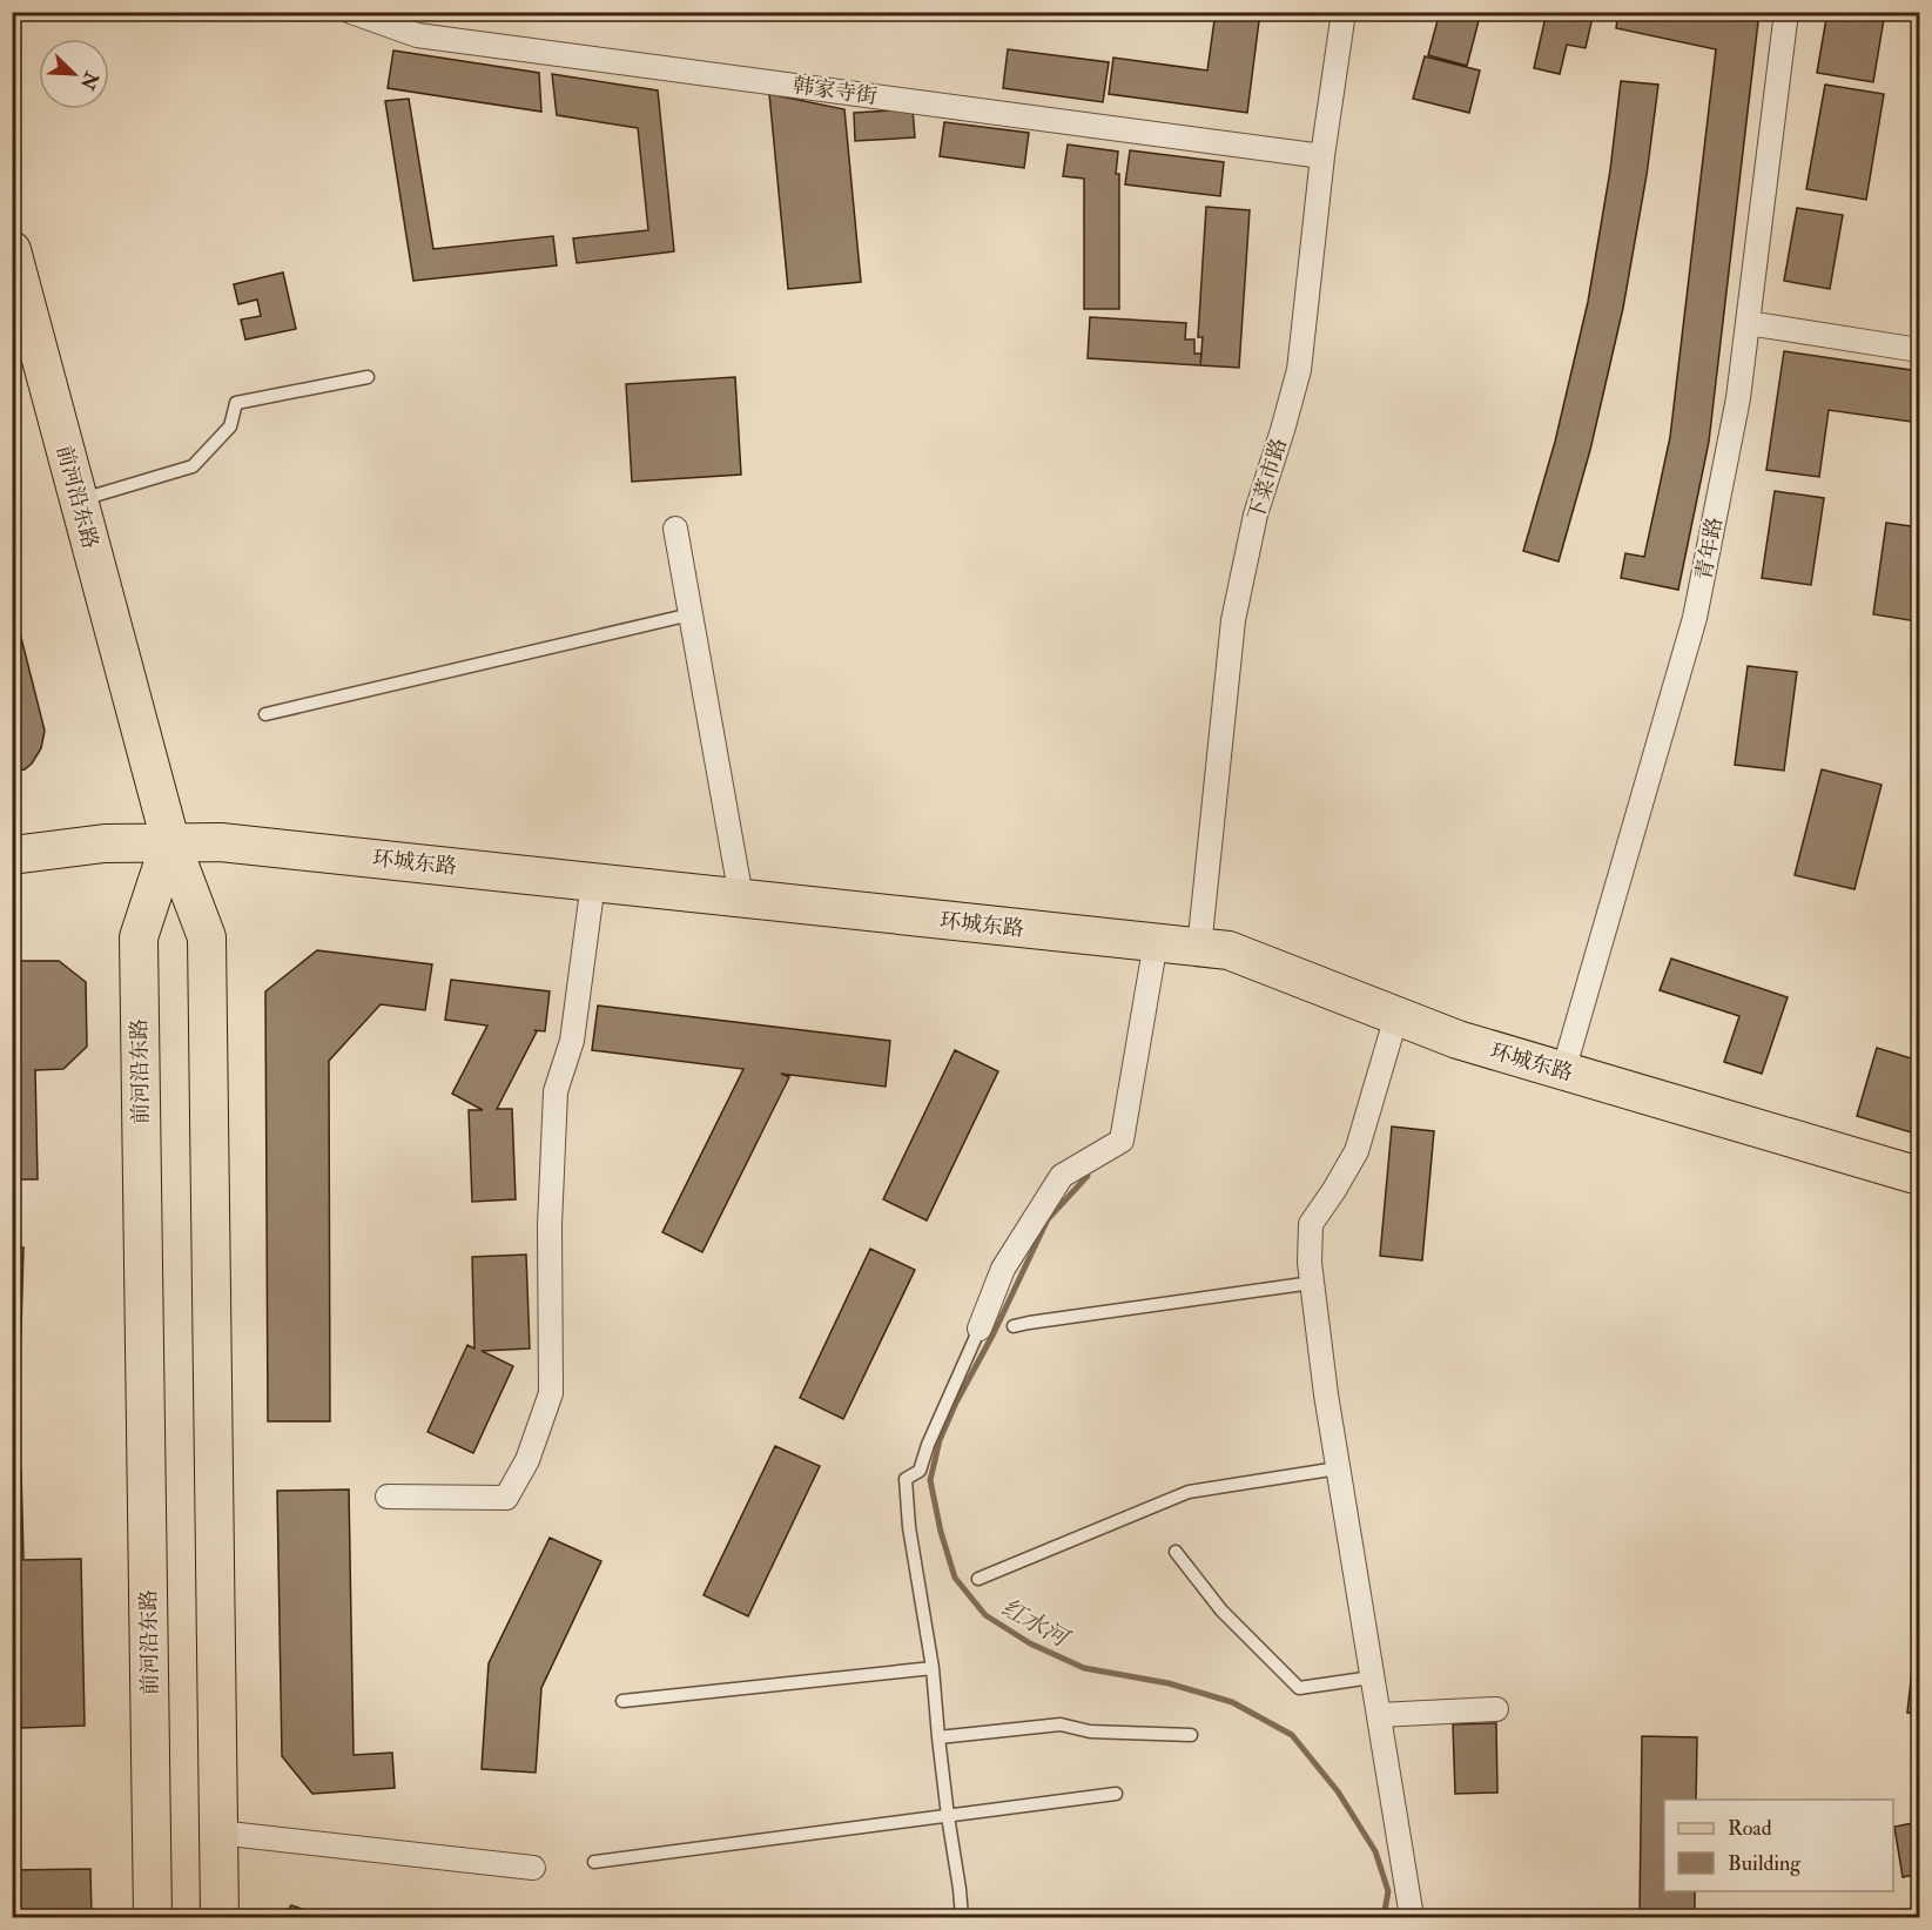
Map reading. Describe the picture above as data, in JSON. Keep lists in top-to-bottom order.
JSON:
{
  "streets": {
    "main road": ["前河沿东路", "环城东路"],
    "street": ["韩家寺街", "下菜市路", "青年路"]
  },
  "crossings": [
    ["韩家寺街", "下菜市路"],
    ["下菜市路", "环城东路"],
    ["前河沿东路", "环城东路"],
    ["青年路", "环城东路"]
  ],
  "water": ["红水河"],
  "legend": ["Road", "Building"],
  "north": "bottom right"
}
